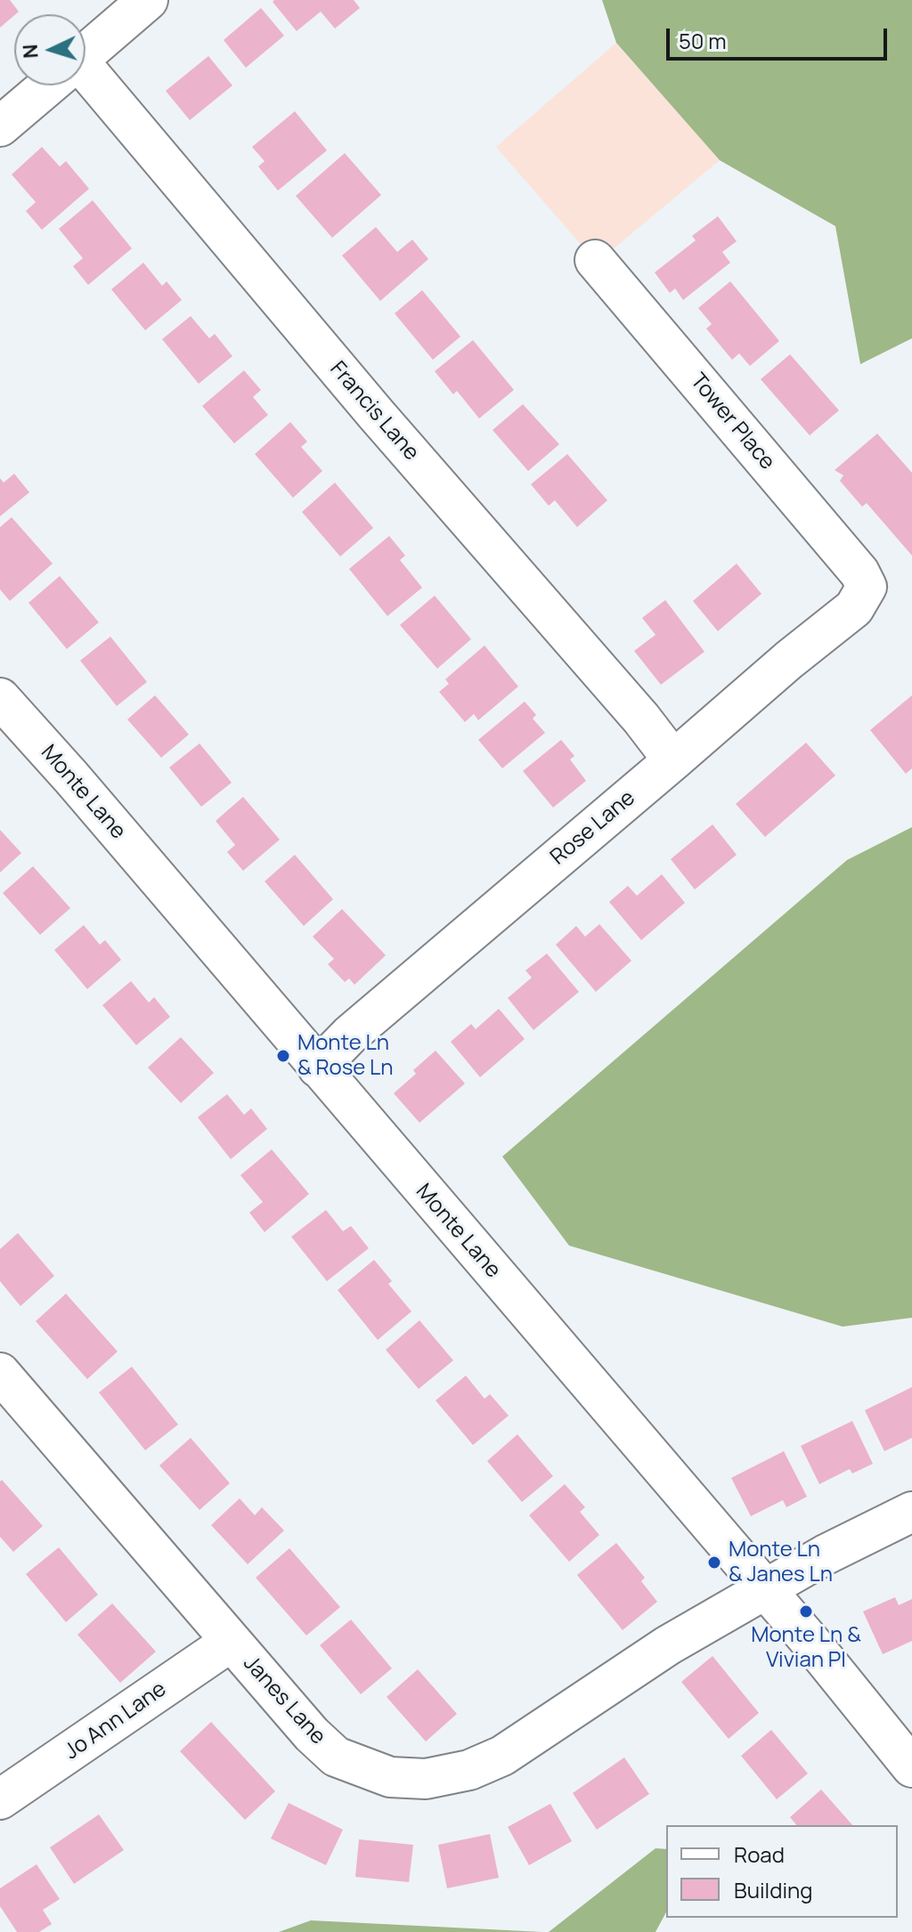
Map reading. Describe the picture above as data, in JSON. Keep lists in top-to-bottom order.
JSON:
{
  "streets": {
    "street": [
      "Francis Lane",
      "Tower Place",
      "Monte Lane",
      "Rose Lane",
      "Janes Lane",
      "Jo Ann Lane"
    ]
  },
  "crossings": [
    ["Francis Lane", "Rose Lane"],
    ["Tower Place", "Rose Lane"],
    ["Monte Lane", "Rose Lane"],
    ["Monte Lane", "Janes Lane"],
    ["Janes Lane", "Jo Ann Lane"]
  ],
  "places": ["Monte Ln & Rose Ln", "Monte Ln & Janes Ln", "Monte Ln & Vivian Pl"],
  "legend": ["Road", "Building"],
  "scale_bar": "50 m",
  "north": "left"
}
